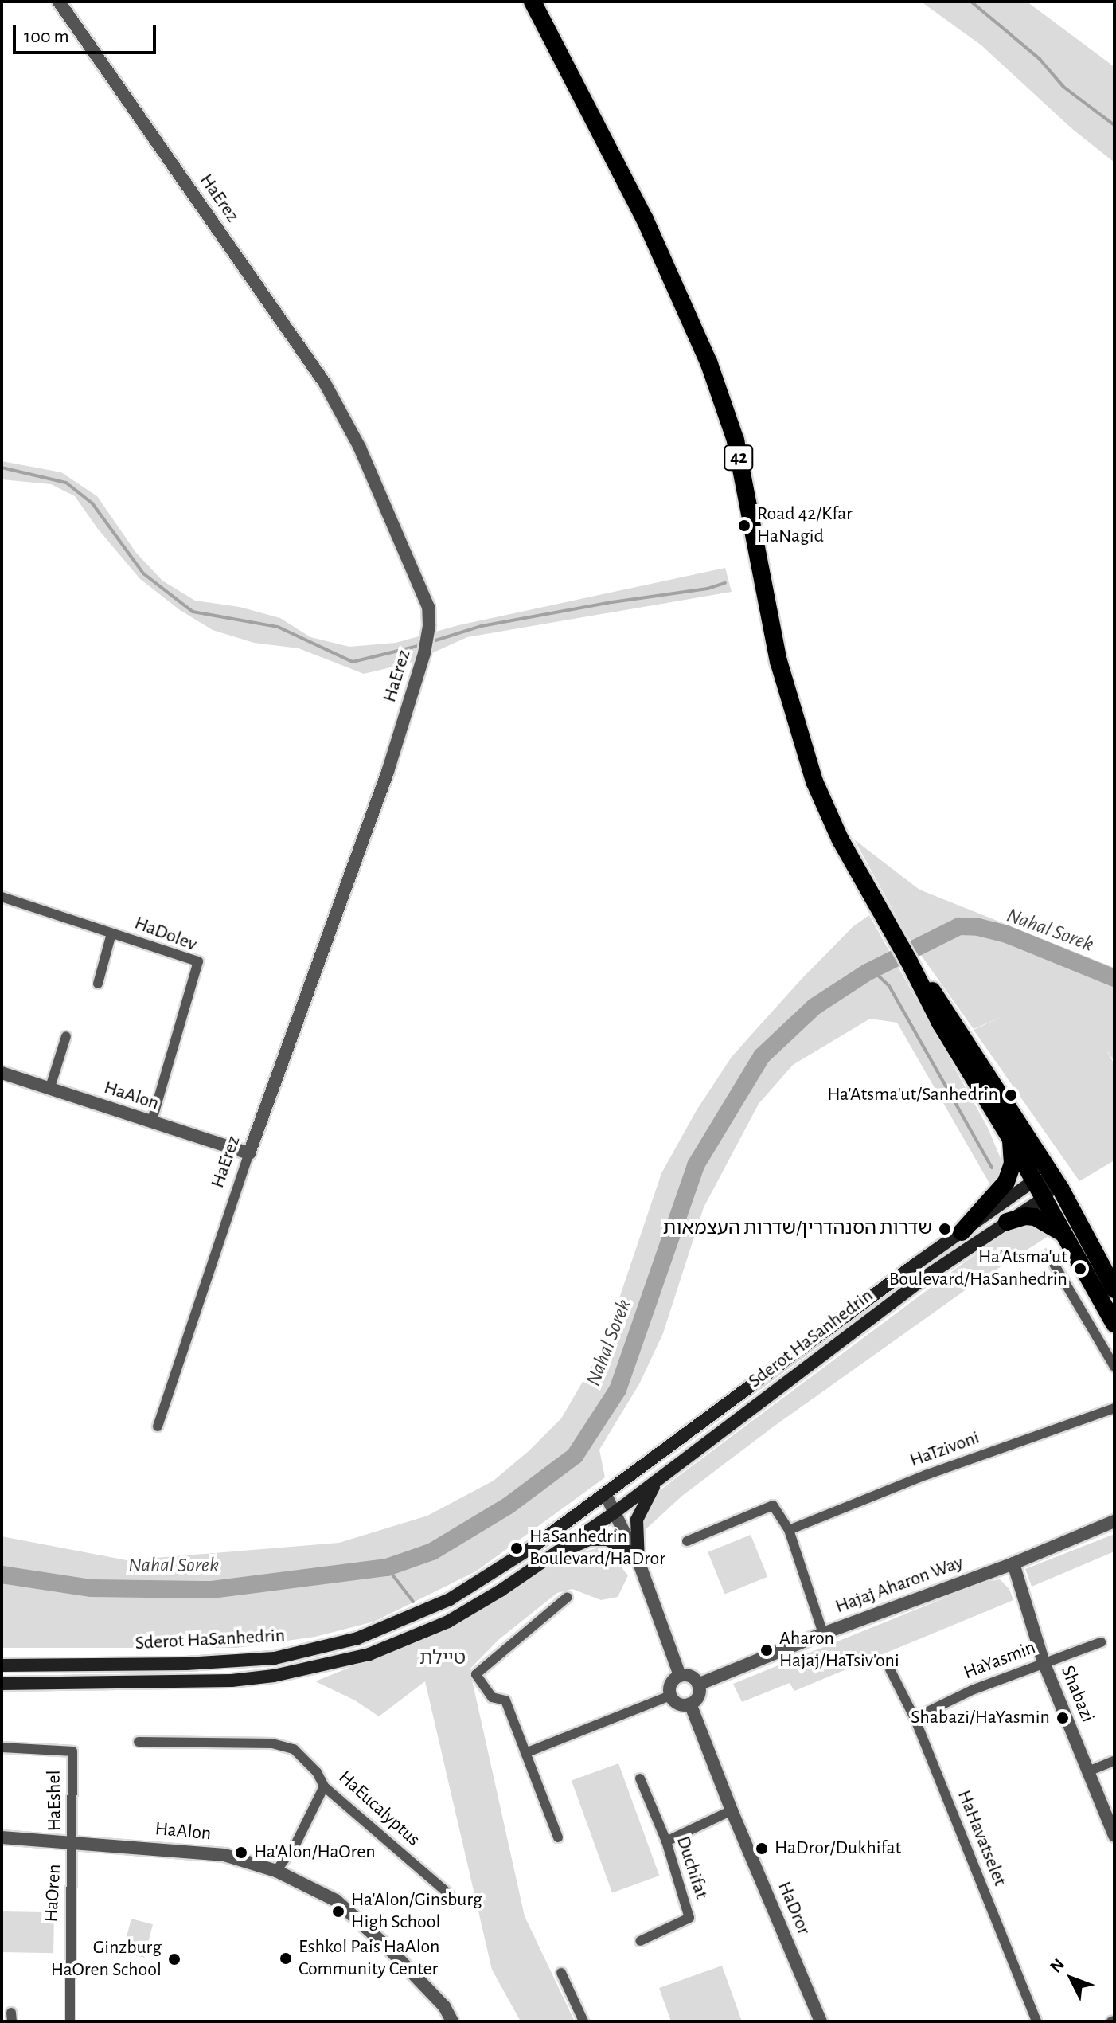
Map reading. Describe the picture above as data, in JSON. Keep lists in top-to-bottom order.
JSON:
{
  "streets": {
    "highway": ["42"],
    "main road": ["Sderot HaSanhedrin"],
    "street": [
      "HaErez",
      "HaDolev",
      "HaAlon",
      "HaTzivoni",
      "Hajaj Aharon Way",
      "HaYasmin",
      "Shabazi",
      "HaEshel",
      "HaEucalyptus",
      "HaHavatselet",
      "Duchifat",
      "HaOren",
      "HaDror"
    ]
  },
  "crossings": [
    ["HaErez", "HaAlon"],
    ["42", "Sderot HaSanhedrin"],
    ["HaDolev", "HaAlon"],
    ["HaAlon", "HaEshel"],
    ["HaAlon", "HaOren"],
    ["Hajaj Aharon Way", "Shabazi"],
    ["Hajaj Aharon Way", "HaDror"],
    ["HaYasmin", "Shabazi"],
    ["HaYasmin", "HaHavatselet"],
    ["HaEshel", "HaOren"]
  ],
  "water": ["Nahal Sorek"],
  "parks": ["טיילת"],
  "places": [
    "Road 42/Kfar HaNagid",
    "Ha'Atsma'ut/Sanhedrin",
    "שדרות הסנהדרין/שדרות העצמאות",
    "Ha'Atsma'ut Boulevard/HaSanhedrin",
    "HaSanhedrin Boulevard/HaDror",
    "Aharon Hajaj/HaTsiv'oni",
    "Shabazi/HaYasmin",
    "HaDror/Dukhifat",
    "Ha'Alon/HaOren",
    "Ha'Alon/Ginsburg High School",
    "Eshkol Pais HaAlon Community Center",
    "Ginzburg HaOren School"
  ],
  "scale_bar": "100 m",
  "north": "top left"
}
